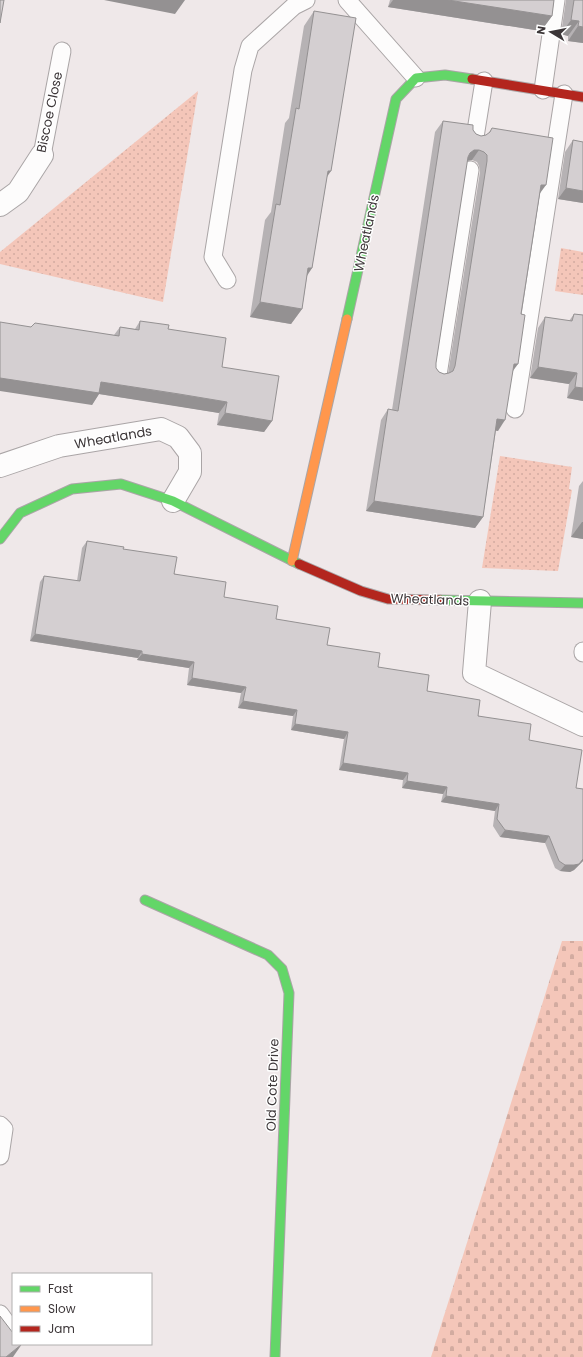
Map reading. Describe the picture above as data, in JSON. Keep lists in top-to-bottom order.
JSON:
{
  "streets": {
    "street": ["Biscoe Close", "Wheatlands", "Old Cote Drive"]
  },
  "legend": ["Fast", "Slow", "Jam"],
  "north": "left"
}
